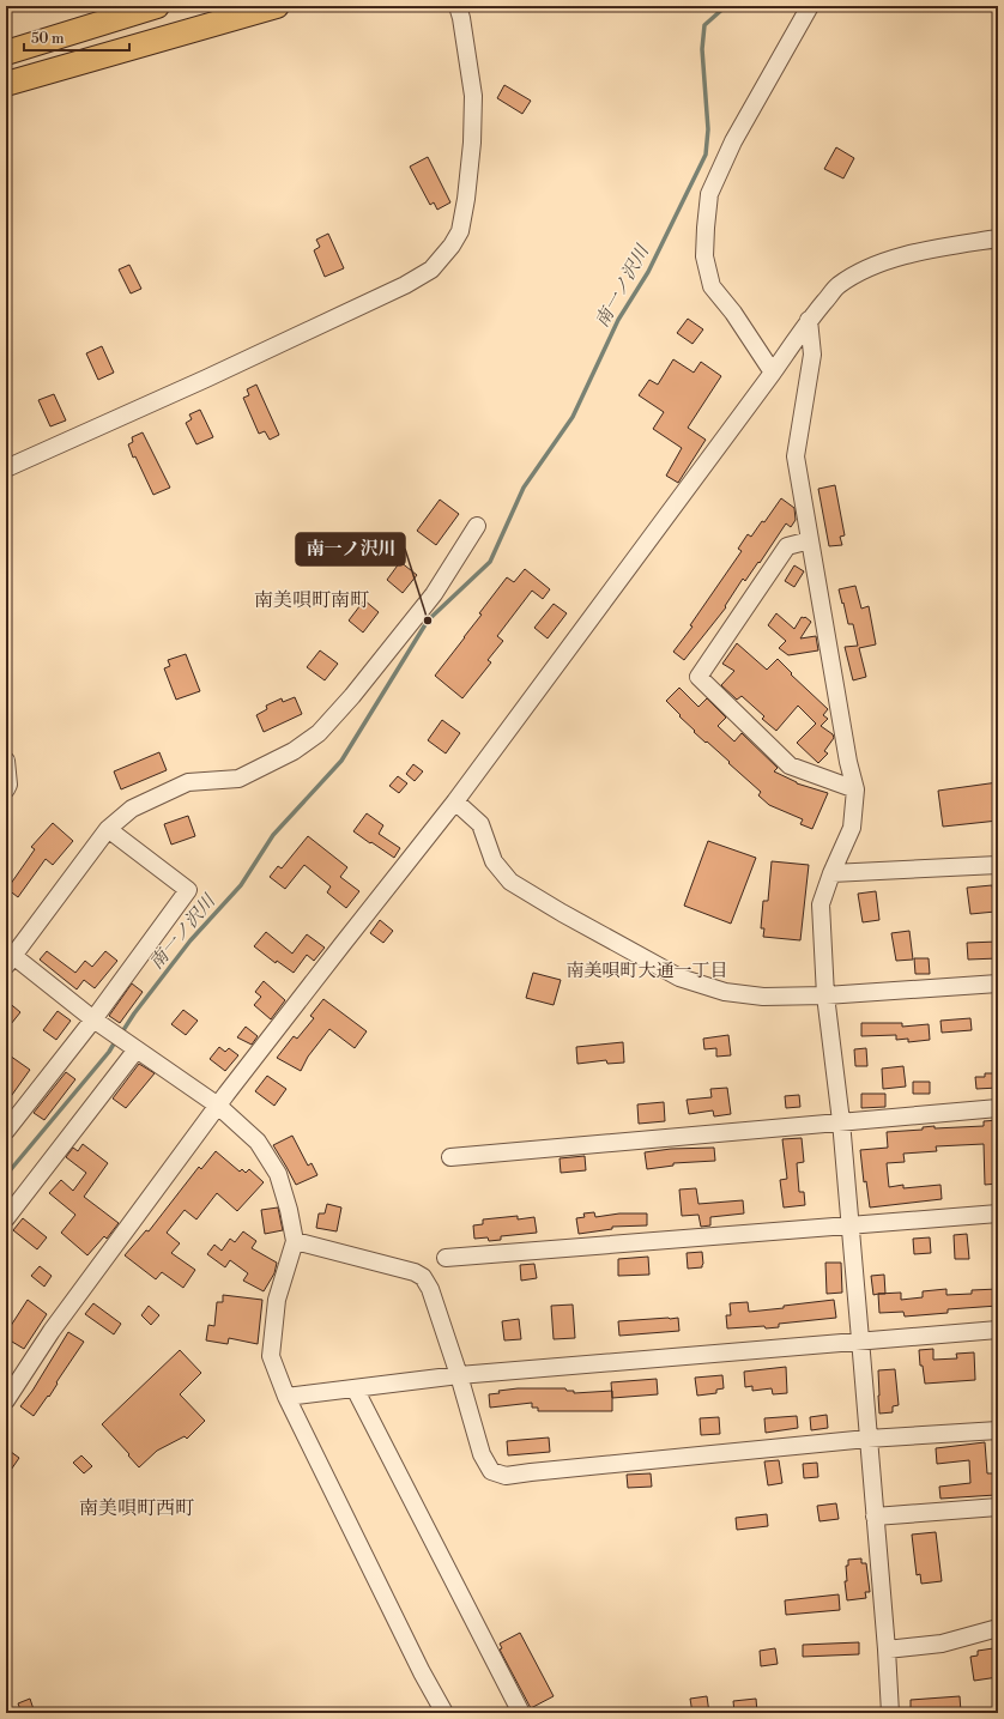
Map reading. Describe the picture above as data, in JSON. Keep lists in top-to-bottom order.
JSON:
{
  "districts": ["南美唄町南町", "南美唄町大通一丁目", "南美唄町西町"],
  "water": ["南一ノ沢川"],
  "places": ["南一ノ沢川"],
  "scale_bar": "50 m"
}
